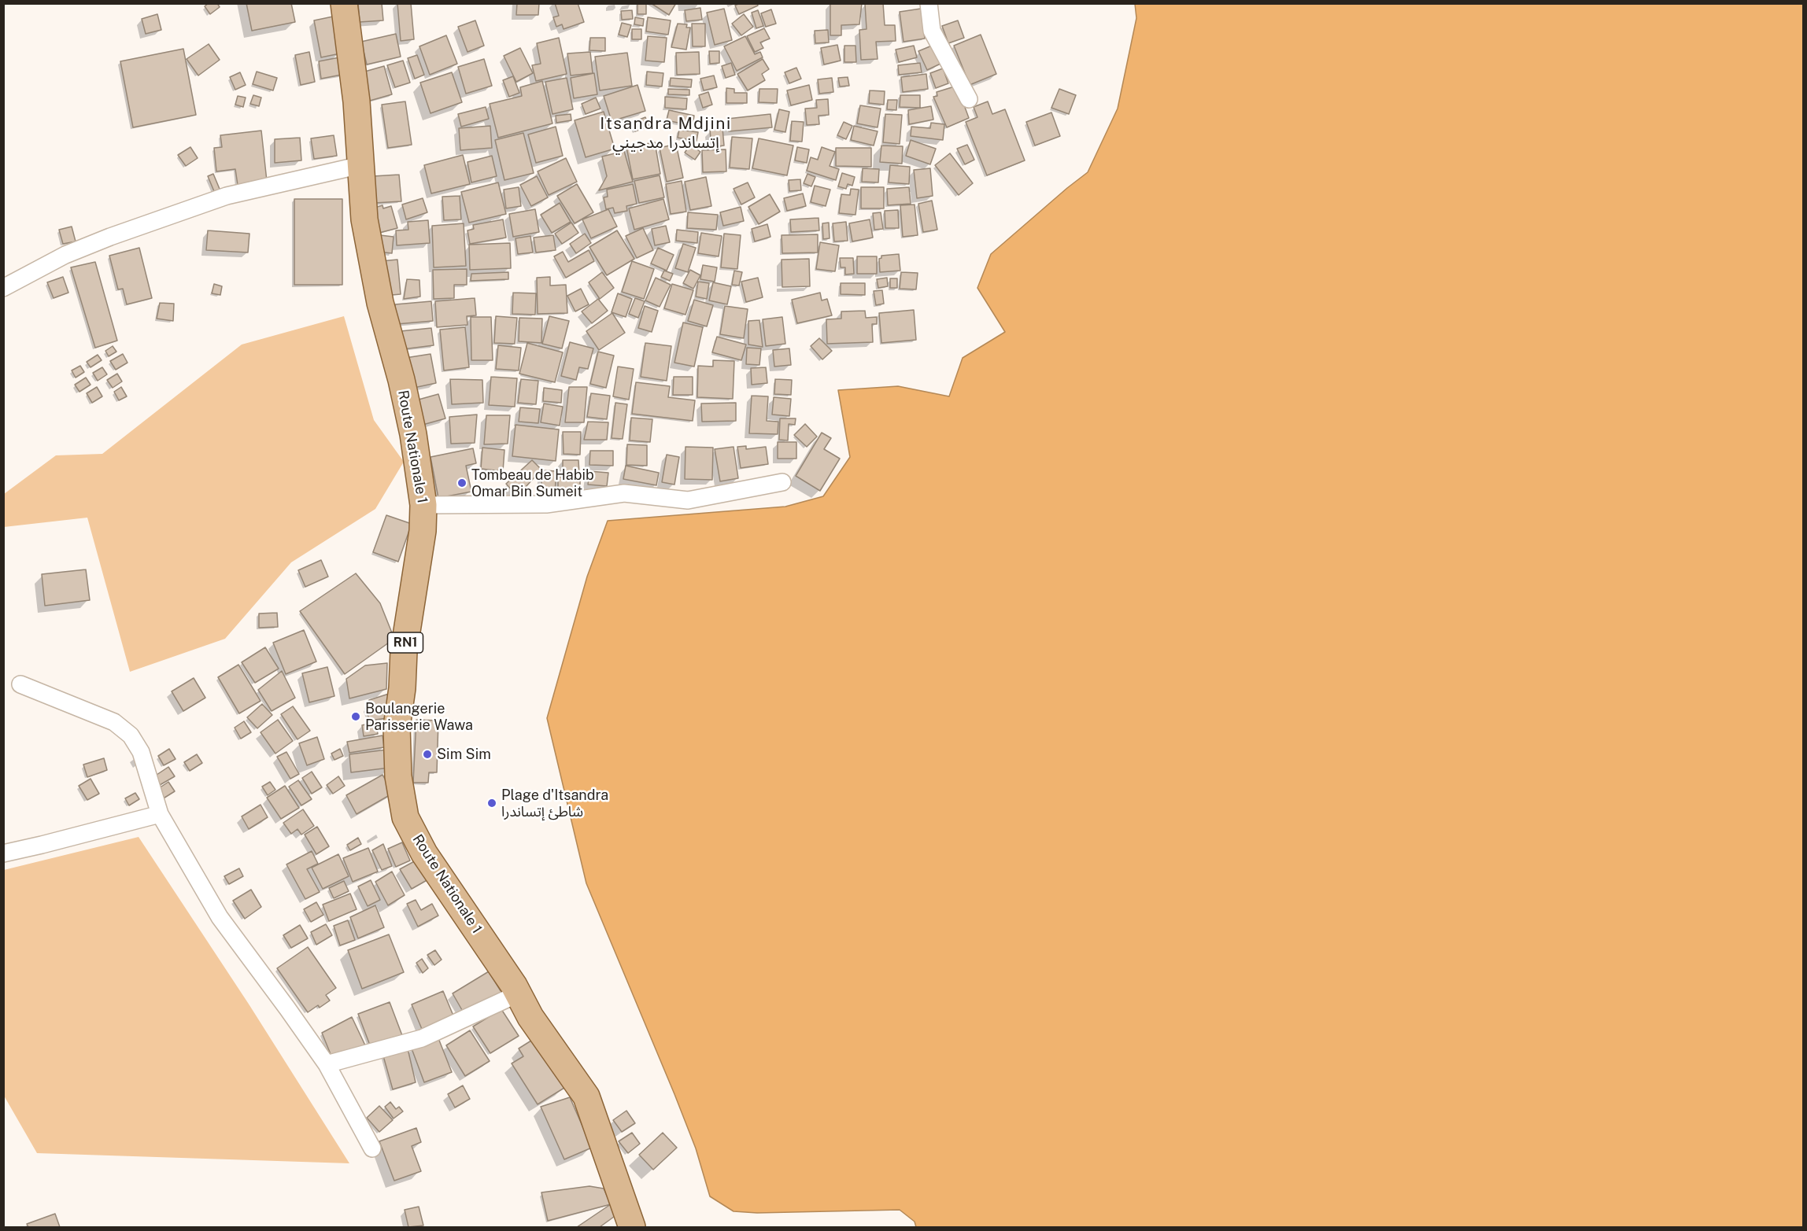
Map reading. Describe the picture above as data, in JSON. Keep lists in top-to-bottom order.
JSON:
{
  "streets": {
    "main road": ["Route Nationale 1", "RN1"]
  },
  "districts": ["Itsandra Mdjini إتساندرا مدجيني"],
  "places": [
    "Tombeau de Habib Omar Bin Sumeit",
    "Boulangerie Parisserie Wawa",
    "Sim Sim",
    "Plage d'Itsandra شاطئ إتساندرا"
  ]
}
